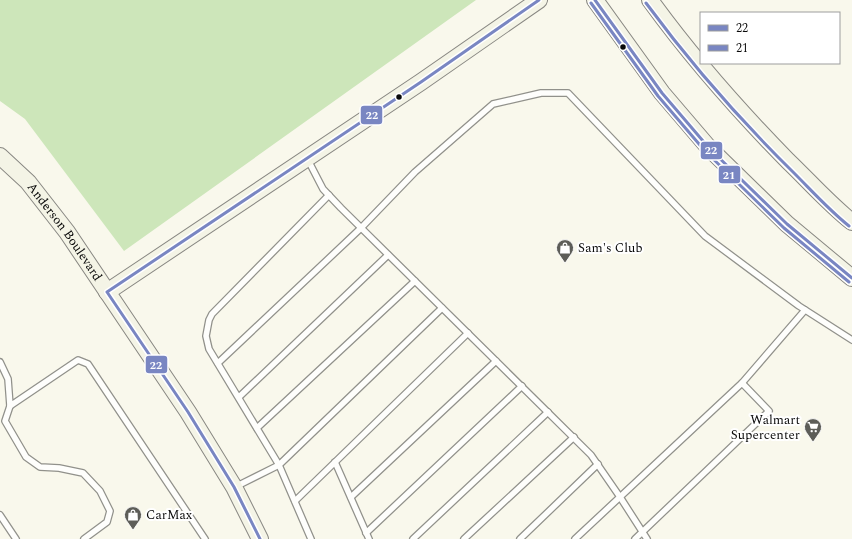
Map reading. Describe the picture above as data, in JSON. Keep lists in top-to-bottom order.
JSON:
{
  "streets": {
    "street": ["Anderson Boulevard"]
  },
  "places": {
    "shop": ["Sam's Club", "CarMax"],
    "supermarket": ["Walmart Supercenter"]
  },
  "lines": ["transit line 22", "transit line 21"],
  "legend": ["22", "21"]
}
